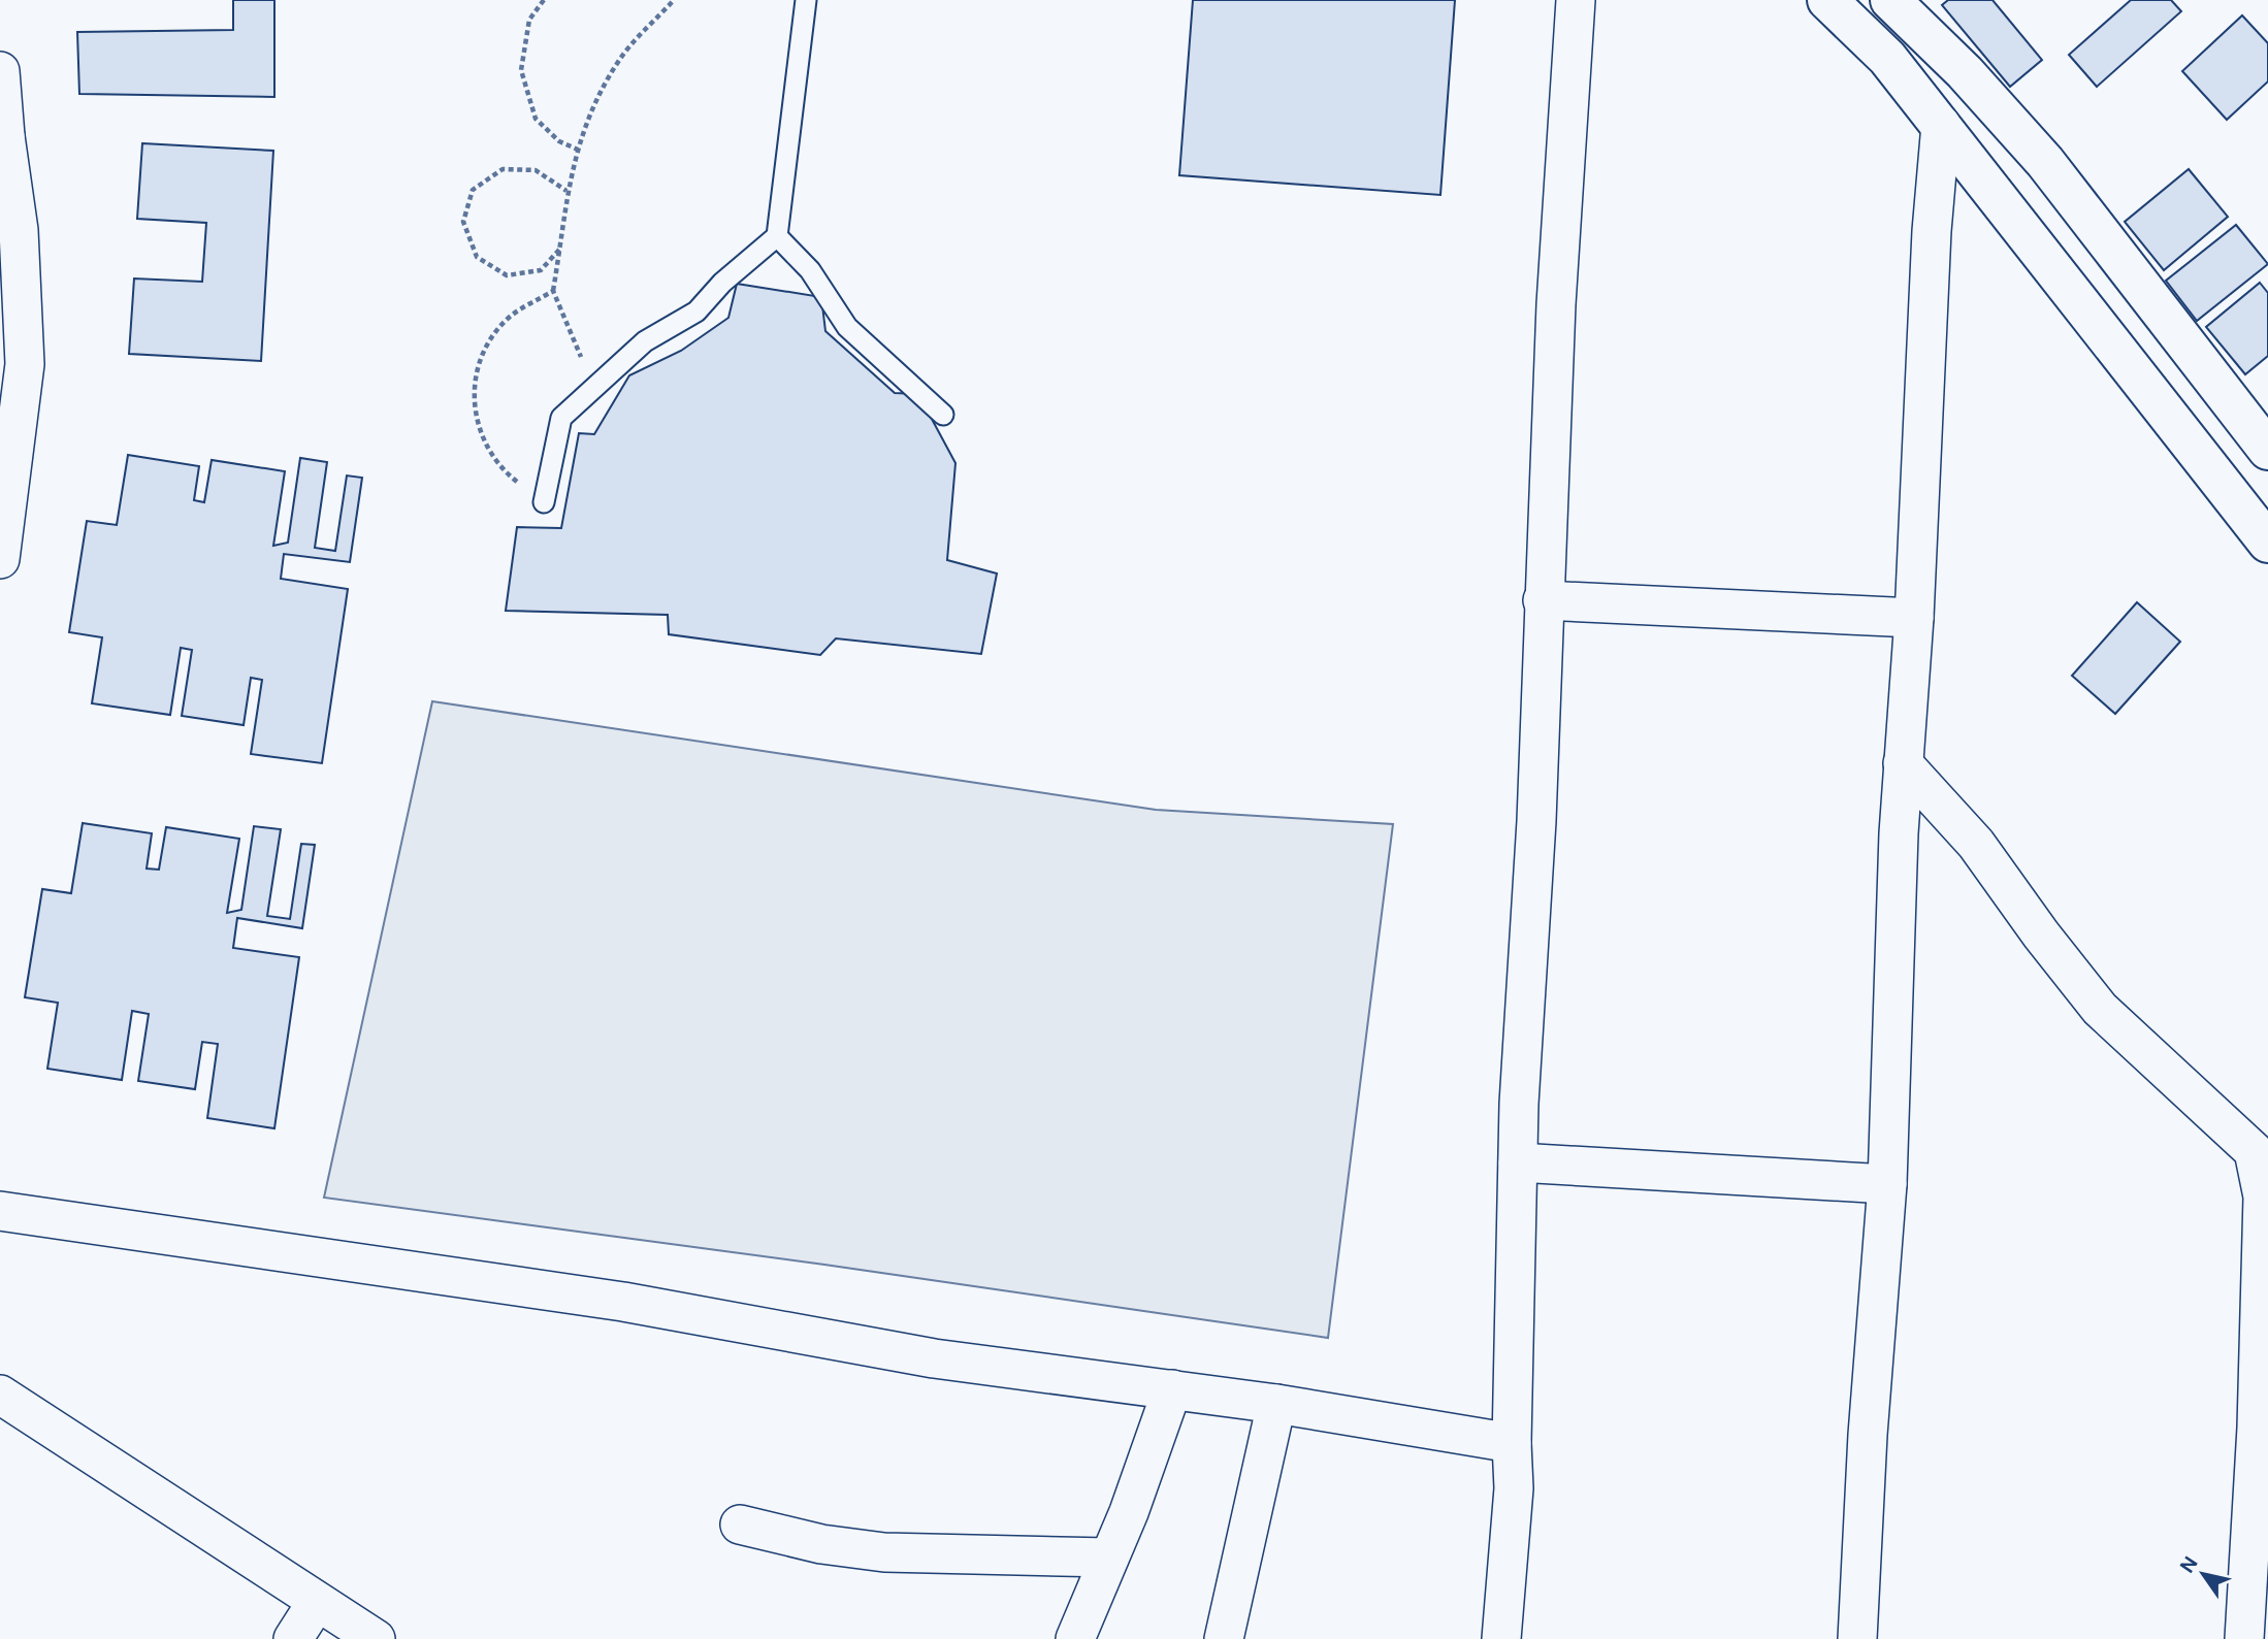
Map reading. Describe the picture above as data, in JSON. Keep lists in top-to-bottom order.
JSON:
{
  "north": "top left"
}
